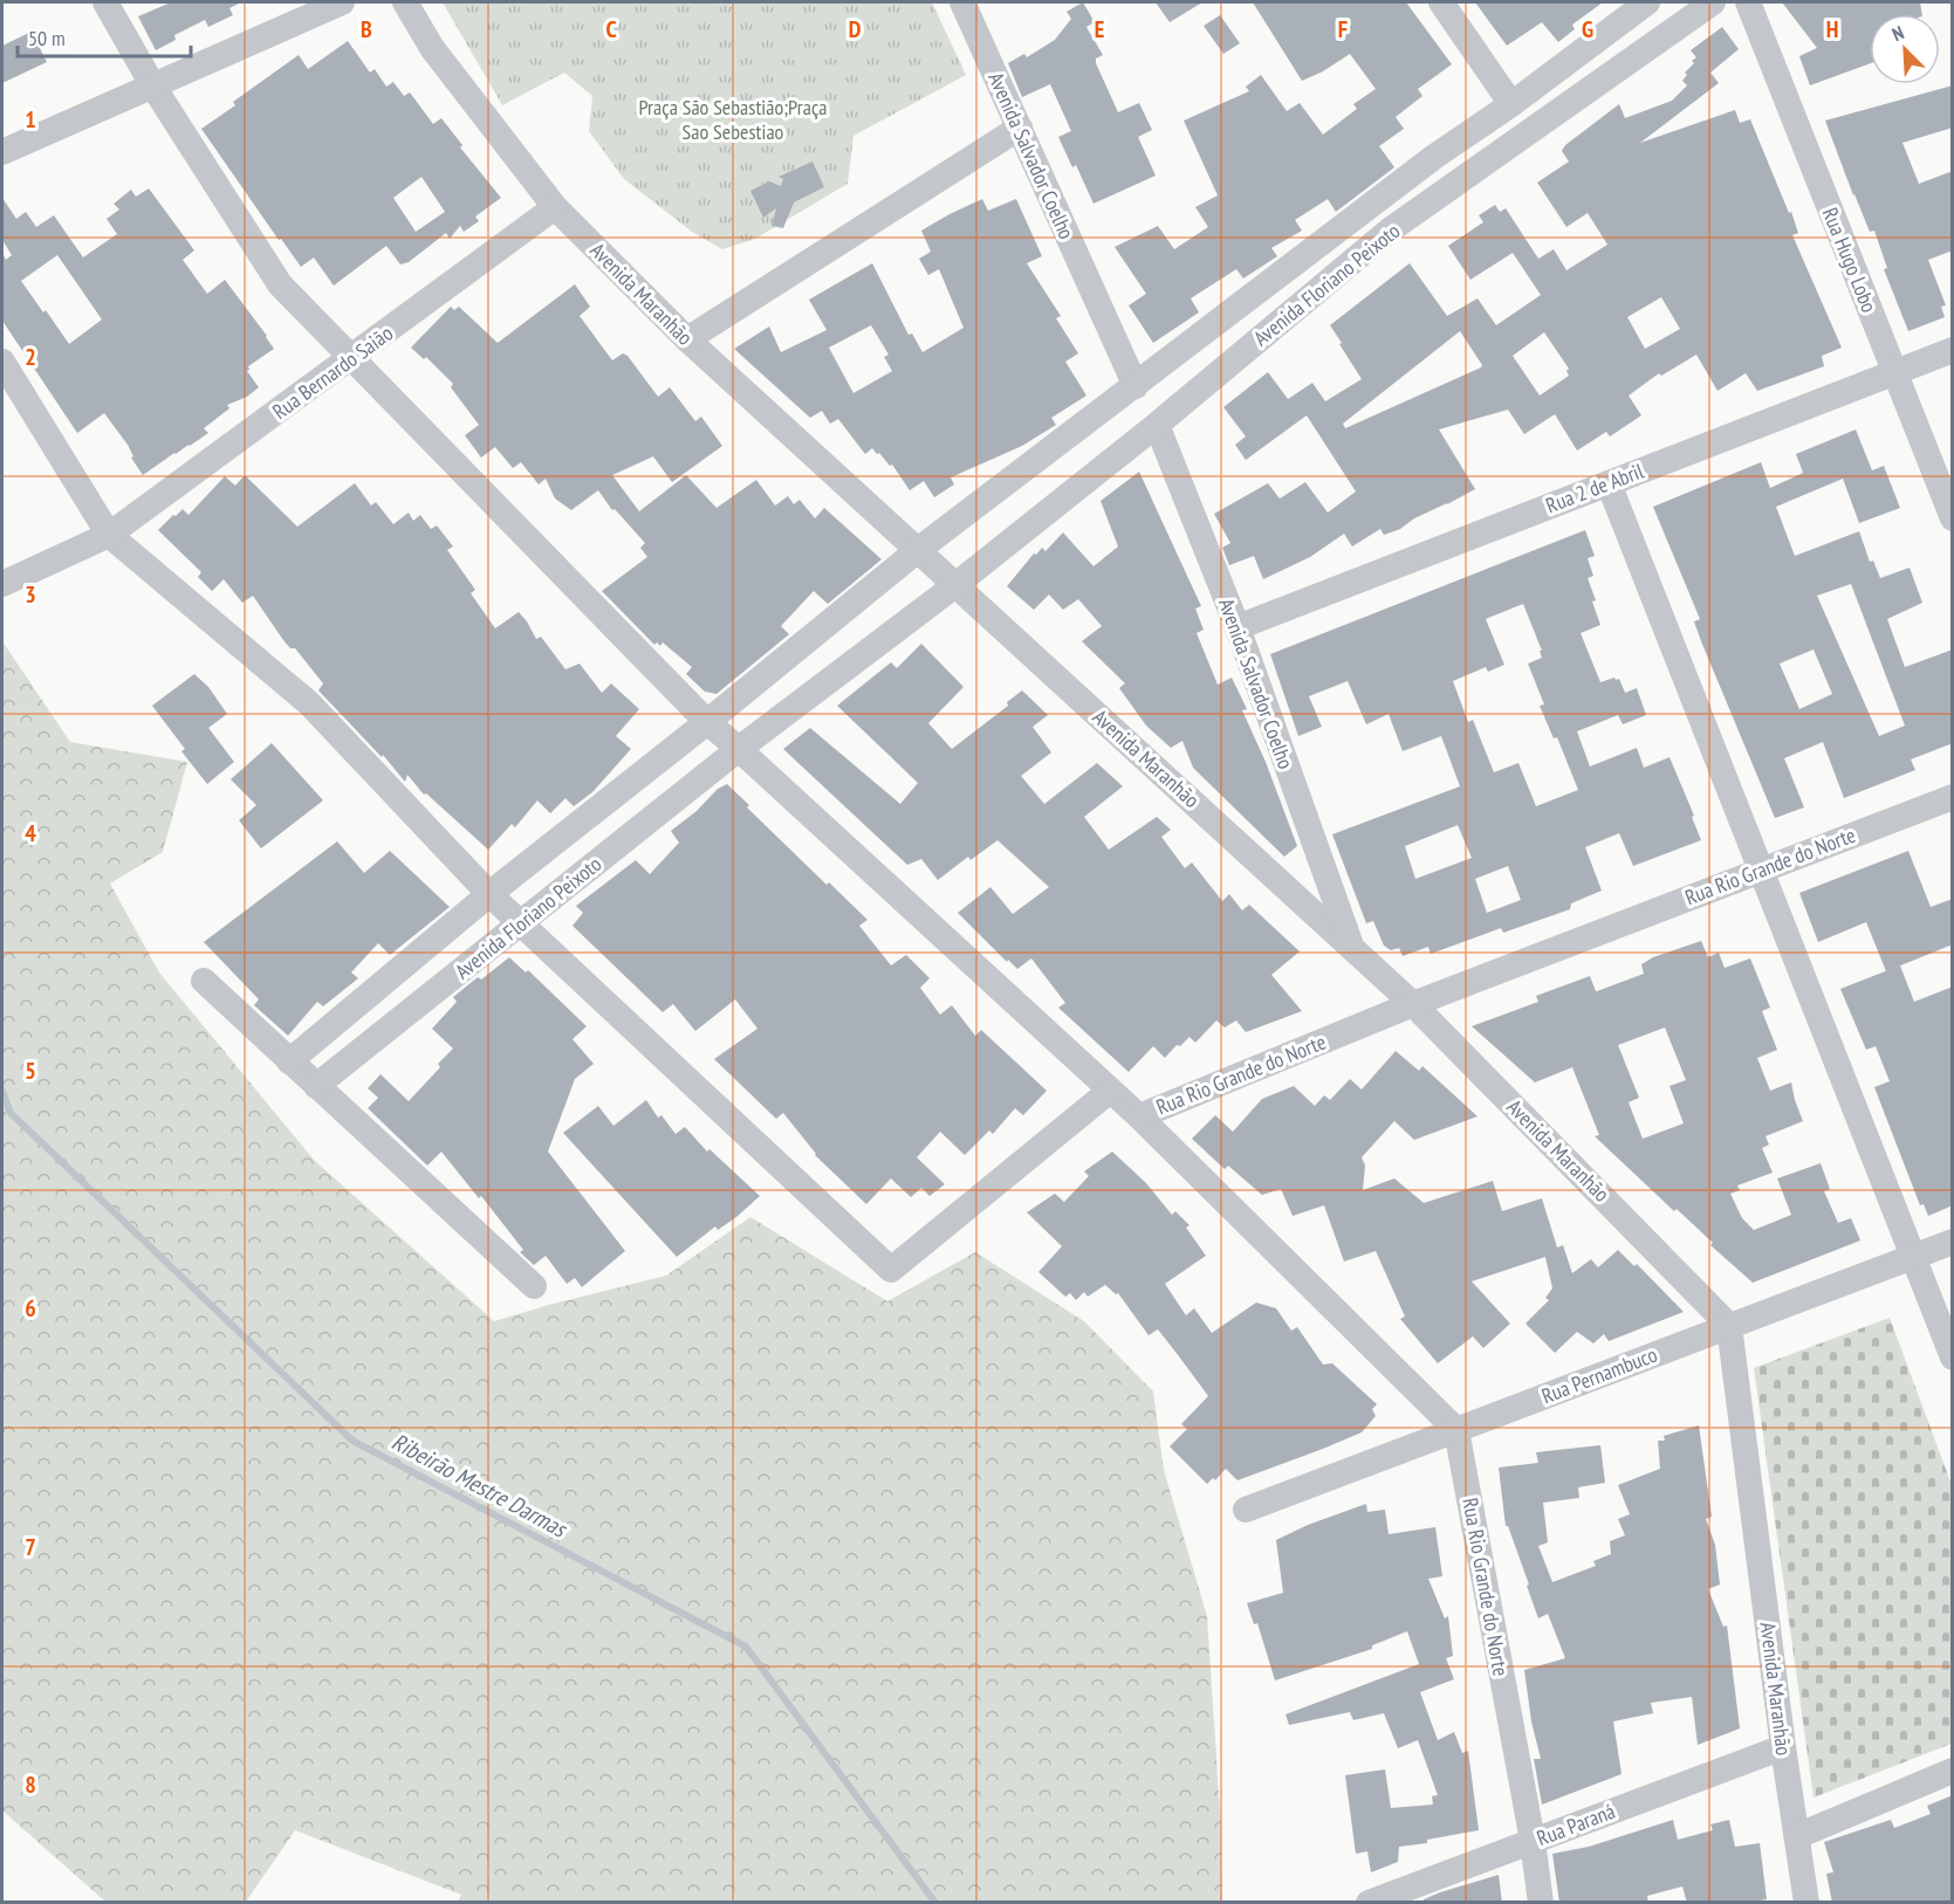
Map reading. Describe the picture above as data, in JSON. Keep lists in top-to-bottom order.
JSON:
{
  "streets": {
    "street": [
      "Avenida Salvador Coelho",
      "Rua Hugo Lobo",
      "Avenida Floriano Peixoto",
      "Avenida Maranhão",
      "Rua Bernardo Saião",
      "Rua 2 de Abril",
      "Rua Rio Grande do Norte",
      "Rua Pernambuco",
      "Rua Paraná"
    ]
  },
  "crossings": [
    ["Avenida Salvador Coelho", "Avenida Floriano Peixoto"],
    ["Avenida Salvador Coelho", "Avenida Maranhão"],
    ["Avenida Salvador Coelho", "Rua 2 de Abril"],
    ["Rua Hugo Lobo", "Rua 2 de Abril"],
    ["Avenida Floriano Peixoto", "Avenida Maranhão"],
    ["Avenida Maranhão", "Rua Bernardo Saião"],
    ["Avenida Maranhão", "Rua Rio Grande do Norte"],
    ["Avenida Maranhão", "Rua Pernambuco"],
    ["Avenida Maranhão", "Rua Paraná"],
    ["Rua Rio Grande do Norte", "Rua Pernambuco"],
    ["Rua Rio Grande do Norte", "Rua Paraná"]
  ],
  "water": ["Ribeirão Mestre Darmas"],
  "parks": ["Praça São Sebastião;Praça Sao Sebestiao"],
  "scale_bar": "50 m",
  "north": "top left",
  "grid": {
    "columns": [
      "B",
      "C",
      "D",
      "E",
      "F",
      "G",
      "H"
    ],
    "rows": [
      "1",
      "2",
      "3",
      "4",
      "5",
      "6",
      "7",
      "8"
    ]
  }
}
